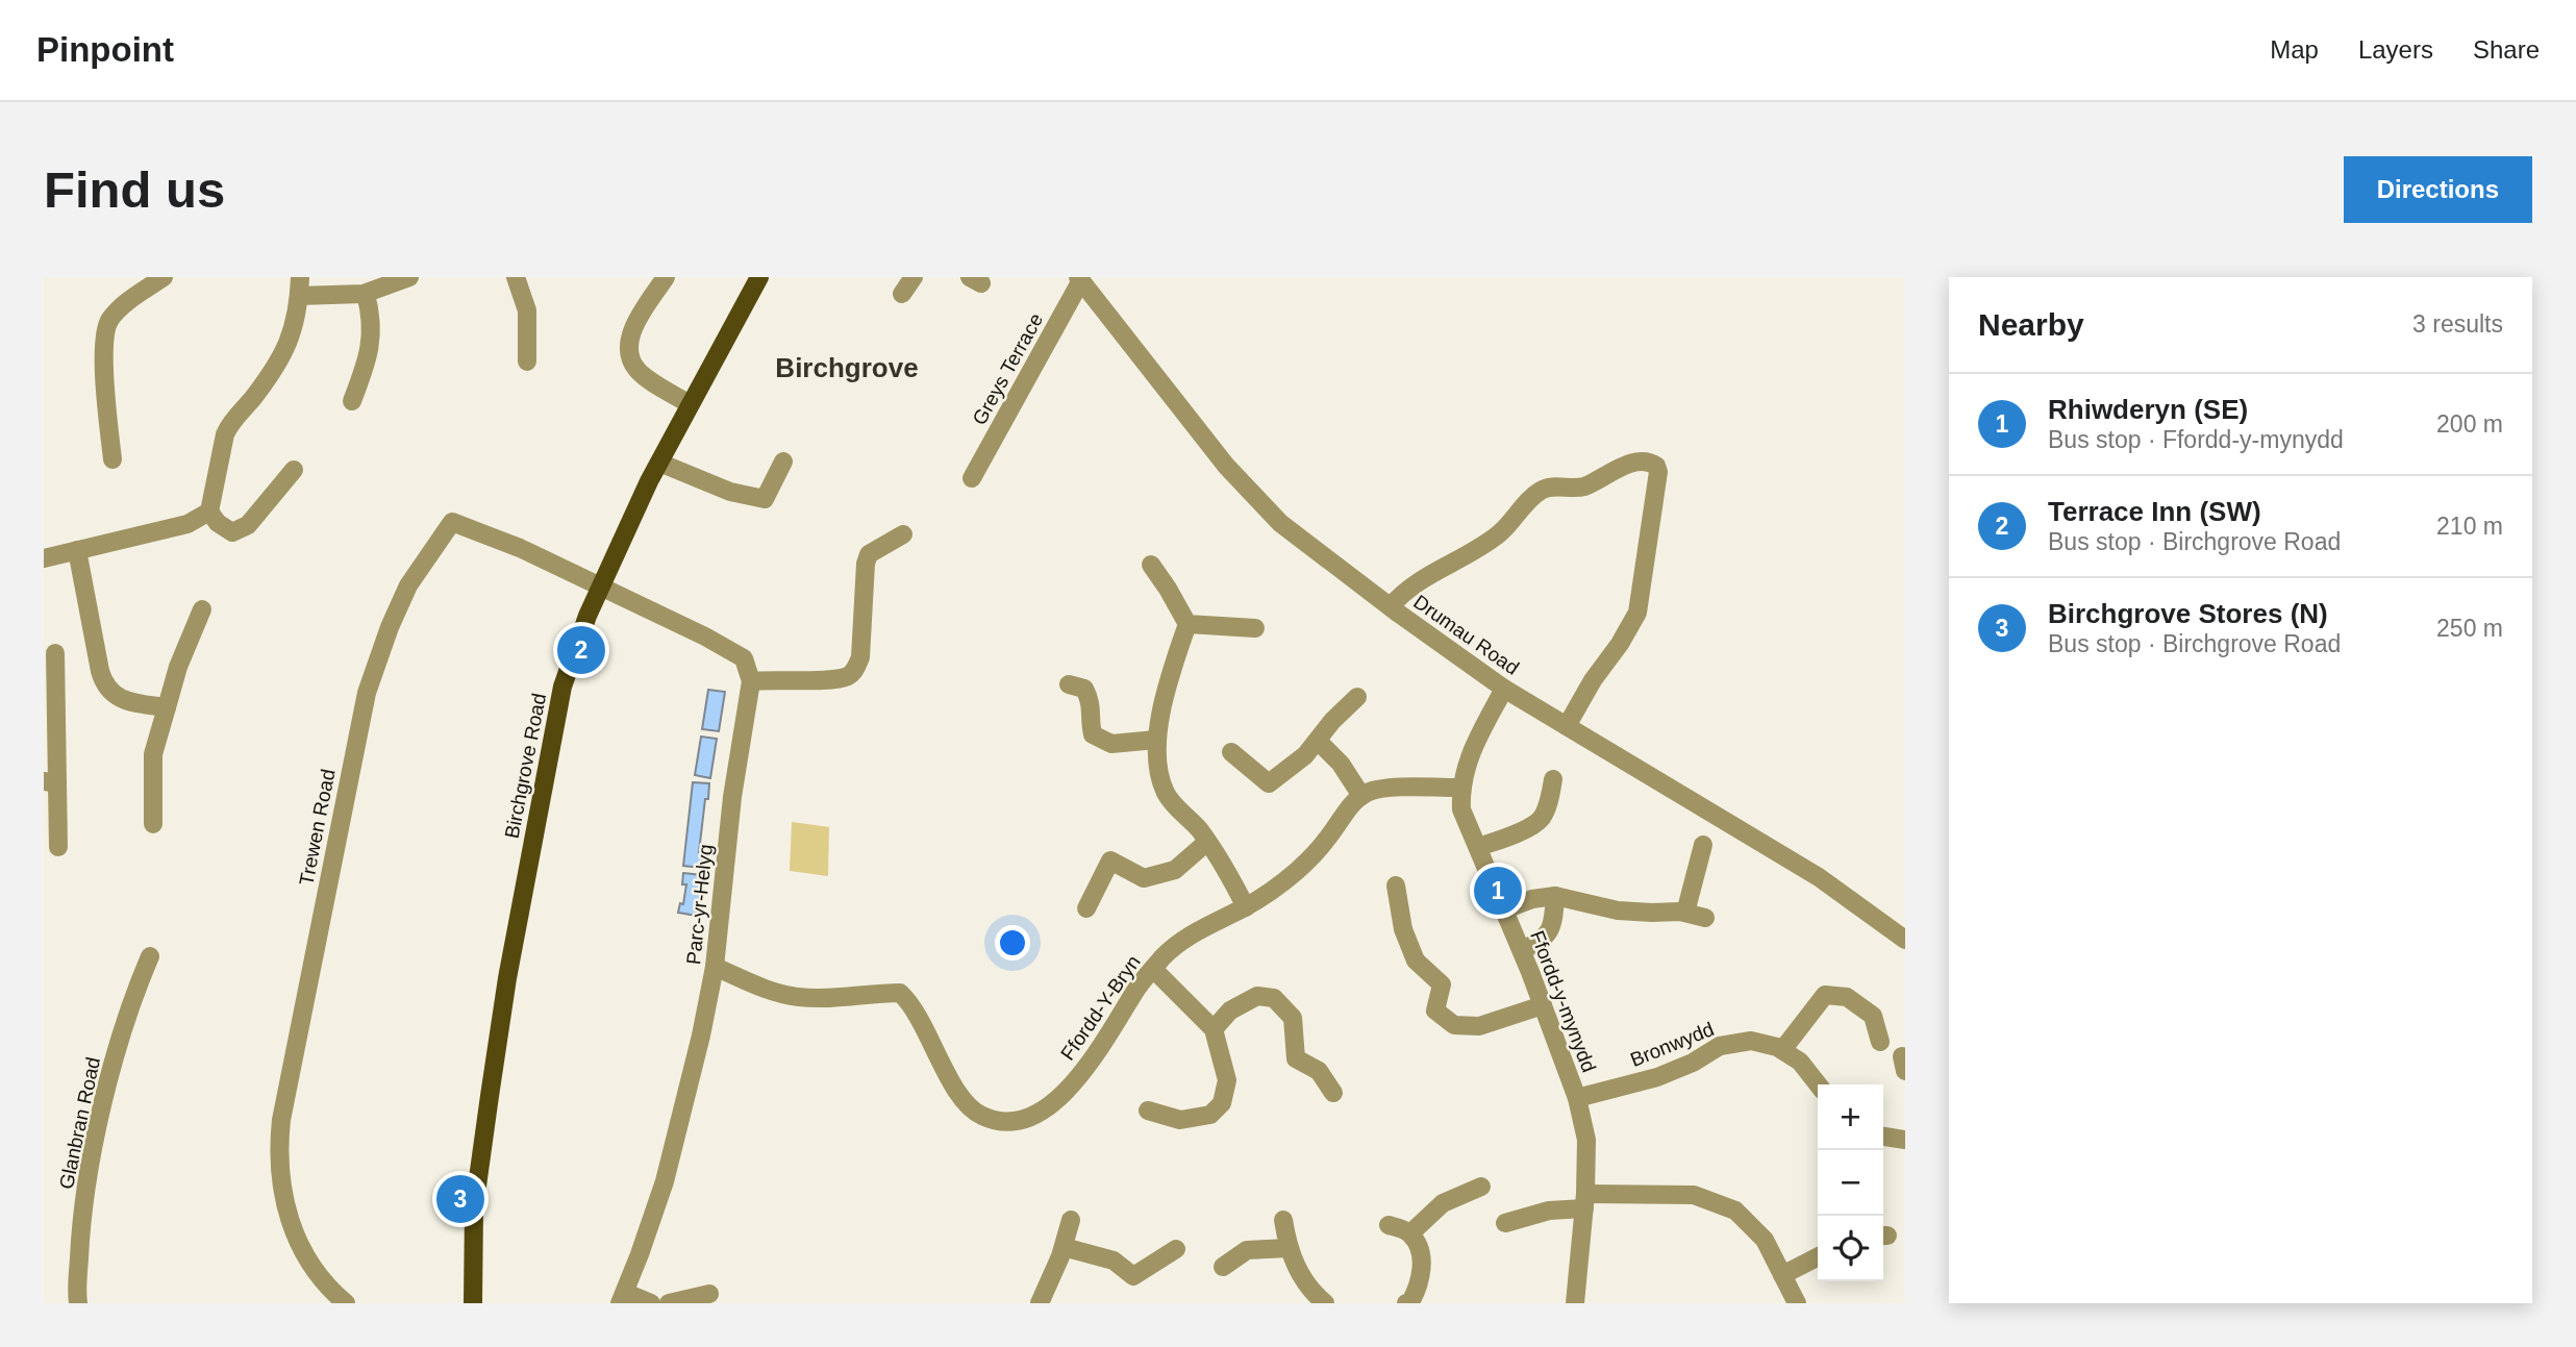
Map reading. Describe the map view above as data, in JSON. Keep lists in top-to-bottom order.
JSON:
{
  "streets": {
    "main road": ["Birchgrove Road"],
    "street": [
      "Greys Terrace",
      "Drumau Road",
      "Trewen Road",
      "Parc-yr-Helyg",
      "Ffordd-y-mynydd",
      "Ffordd-Y-Bryn",
      "Bronwydd",
      "Glanbran Road"
    ]
  },
  "crossings": [
    ["Greys Terrace", "Drumau Road"],
    ["Drumau Road", "Ffordd-y-mynydd"],
    ["Birchgrove Road", "Trewen Road"],
    ["Parc-yr-Helyg", "Ffordd-Y-Bryn"],
    ["Ffordd-y-mynydd", "Bronwydd"]
  ],
  "districts": ["Birchgrove"],
  "page": {
    "header": "Pinpoint",
    "nav": ["Map", "Layers", "Share"],
    "buttons": "Directions",
    "title": "Find us",
    "heading": ["Nearby", "3 results"],
    "list": [
      {
        "mark": "1",
        "name": "Rhiwderyn (SE)",
        "note": "Bus stop · Ffordd-y-mynydd",
        "value": "200 m"
      },
      {
        "mark": "2",
        "name": "Terrace Inn (SW)",
        "note": "Bus stop · Birchgrove Road",
        "value": "210 m"
      },
      {
        "mark": "3",
        "name": "Birchgrove Stores (N)",
        "note": "Bus stop · Birchgrove Road",
        "value": "250 m"
      }
    ],
    "pins": ["2", "1", "3"],
    "map_buttons": ["+", "−"]
  }
}
